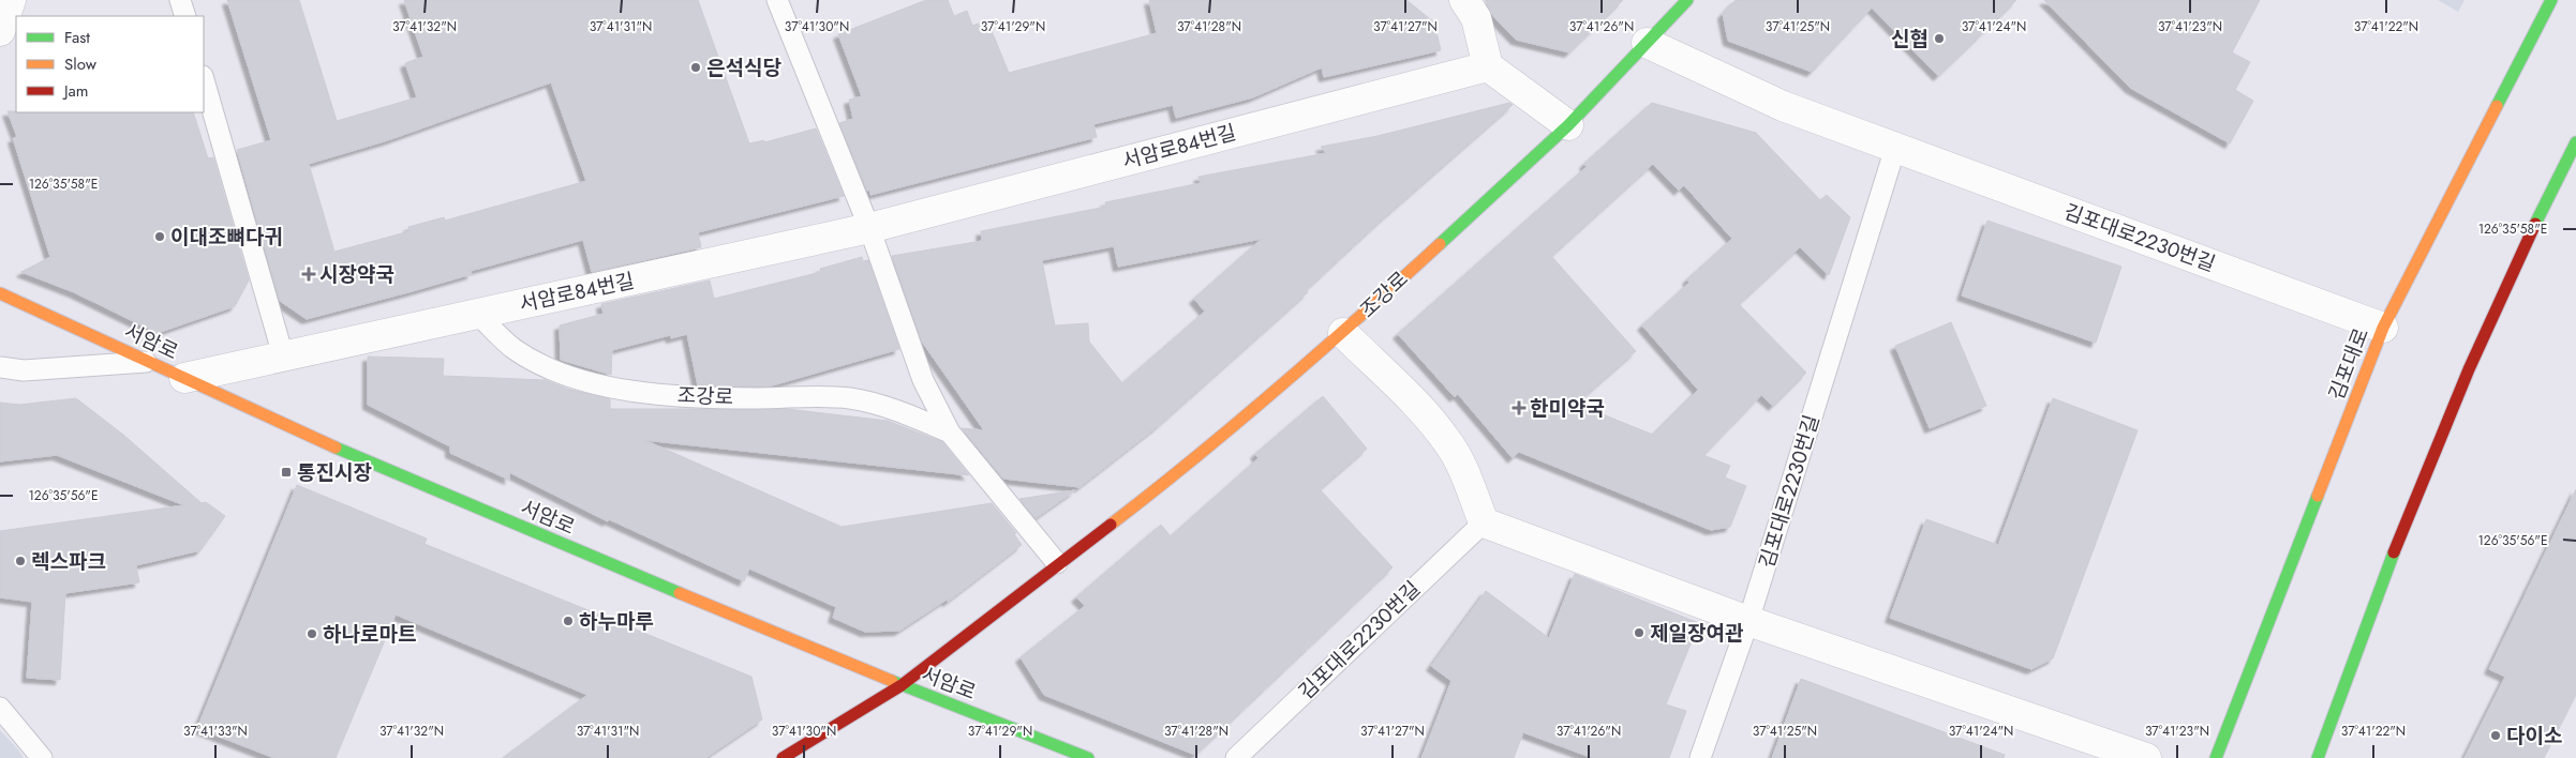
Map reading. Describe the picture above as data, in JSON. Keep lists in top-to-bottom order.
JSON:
{
  "streets": {
    "street": [
      "서암로84번길",
      "김포대로2230번길",
      "조강로",
      "서암로",
      "김포대로"
    ]
  },
  "crossings": [
    ["서암로84번길", "조강로"],
    ["서암로84번길", "서암로"],
    ["김포대로2230번길", "조강로"],
    ["김포대로2230번길", "김포대로"],
    ["조강로", "서암로"]
  ],
  "places": {
    "other": [
      "신협",
      "은석식당",
      "이대조뼈다귀",
      "렉스파크",
      "하누마루",
      "제일장여관",
      "하나로마트",
      "다이소"
    ],
    "health": ["시장약국", "한미약국"],
    "transit": ["통진시장"]
  },
  "legend": ["Fast", "Slow", "Jam"],
  "coordinates": [
    "37°41'32\"N",
    "37°41'31\"N",
    "37°41'30\"N",
    "37°41'29\"N",
    "37°41'28\"N",
    "37°41'27\"N",
    "37°41'26\"N",
    "37°41'25\"N",
    "37°41'24\"N",
    "37°41'23\"N",
    "37°41'22\"N",
    "126°35'58\"E",
    "126°35'56\"E",
    "37°41'33\"N"
  ]
}
